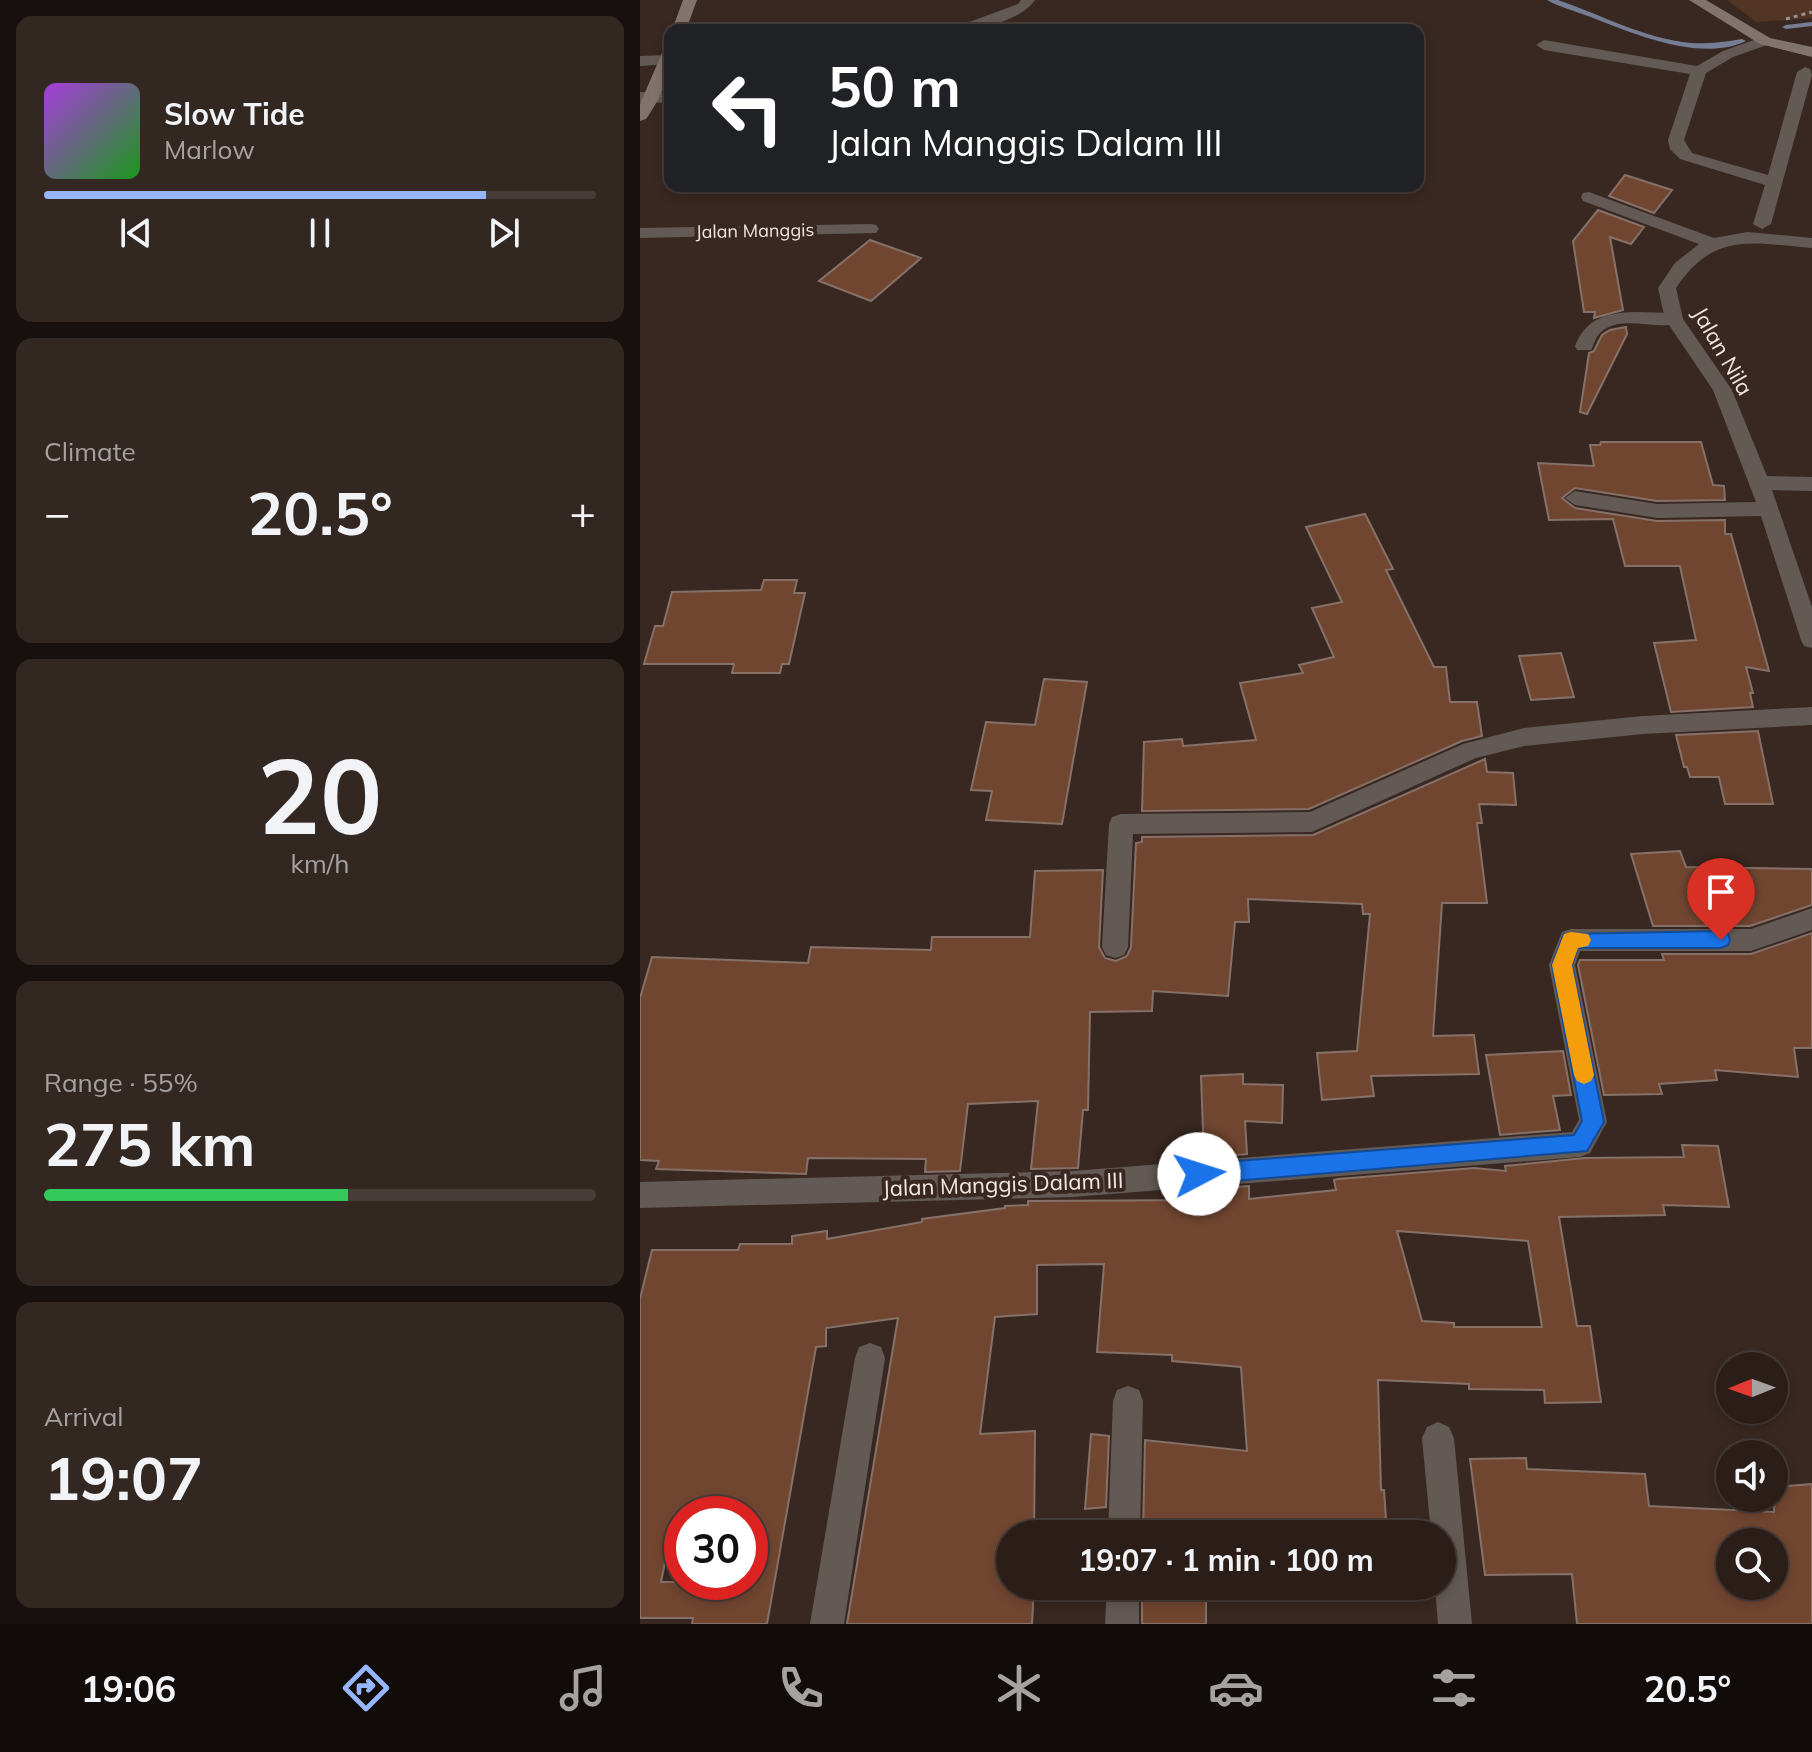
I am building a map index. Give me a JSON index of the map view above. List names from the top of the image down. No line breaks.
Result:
{"streets":{"street":["Jalan Manggis","Jalan Nila","Jalan Manggis Dalam III"]},"north":"left","page":{"turn":["50 m","Jalan Manggis Dalam III"],"song":["Slow Tide","Marlow"],"tile":["Climate",["20","km/h"],["Range · 55%","275 km"],["Arrival","19:07"]],"heat":["−","20.5°","+"],"limit":"30","trip":"19:07 · 1 min · 100 m","tabs":["19:06","20.5°"]}}
